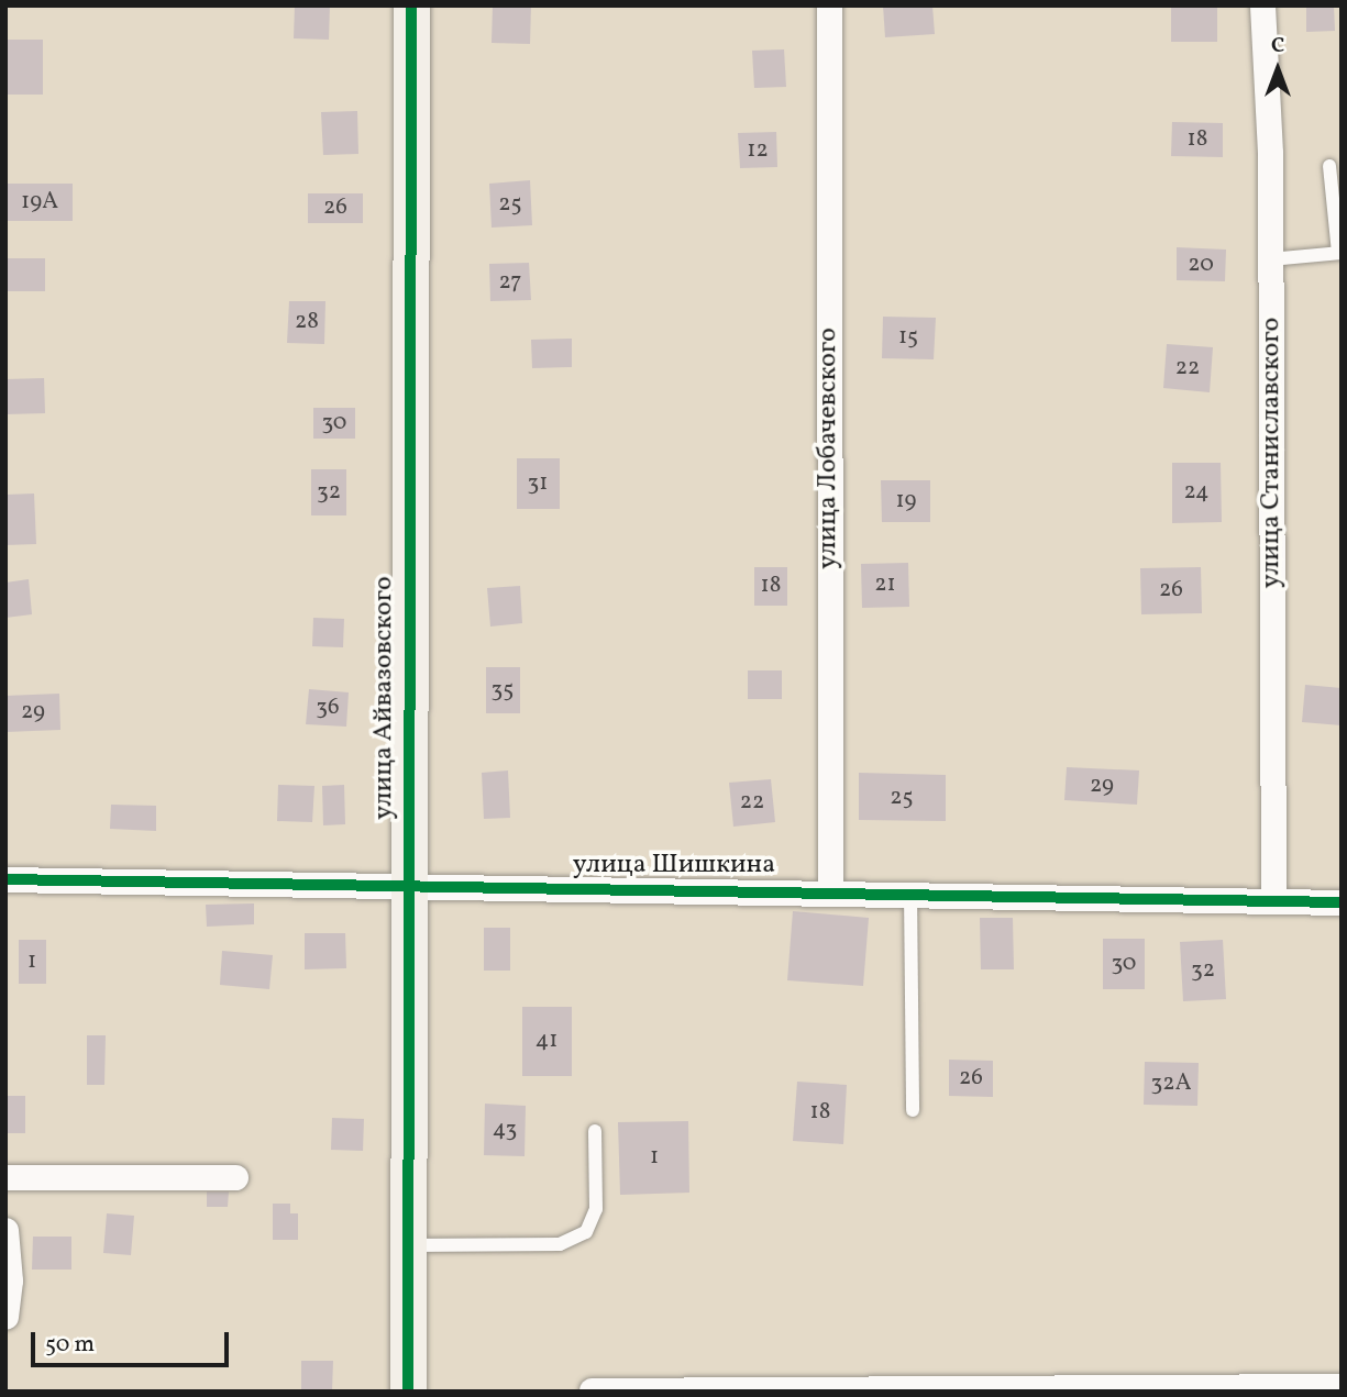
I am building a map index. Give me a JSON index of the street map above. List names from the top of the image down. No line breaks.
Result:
{"streets":{"street":["улица Лобачевского","улица Станиславского","улица Айвазовского","улица Шишкина"]},"crossings":[["улица Лобачевского","улица Шишкина"],["улица Станиславского","улица Шишкина"],["улица Айвазовского","улица Шишкина"]],"house_numbers":["18","12","19А","25","26","20","27","28","15","22","30","31","32","24","19","21","18","26","35","36","29","29","25","22","1","30","32","41","26","32А","18","43","1"],"scale_bar":"50 m","north":"top"}
